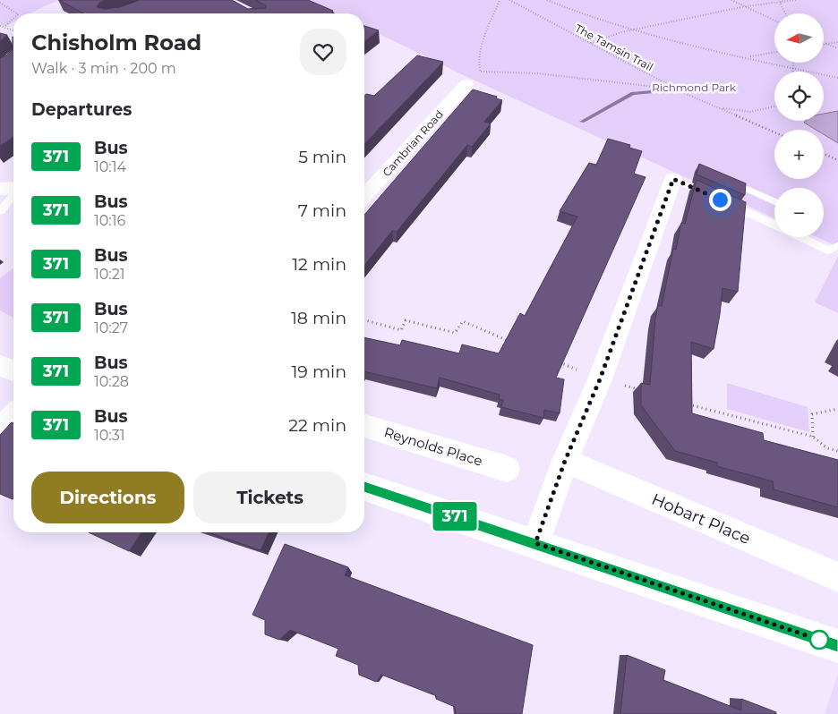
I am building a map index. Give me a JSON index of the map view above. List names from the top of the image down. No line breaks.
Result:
{"streets":{"street":["Cambrian Road","Reynolds Place","Hobart Place"],"path":["The Tamsin Trail"]},"parks":["Richmond Park"],"lines":["bus line 371"],"north":"left","page":{"on_map":"371","map_buttons":["+","−"],"heading":[["Chisholm Road","Walk · 3 min · 200 m"],"Departures"],"list":[{"mark":"371","name":"Bus","note":"10:14","value":"5 min"},{"mark":"371","name":"Bus","note":"10:16","value":"7 min"},{"mark":"371","name":"Bus","note":"10:21","value":"12 min"},{"mark":"371","name":"Bus","note":"10:27","value":"18 min"},{"mark":"371","name":"Bus","note":"10:28","value":"19 min"},{"mark":"371","name":"Bus","note":"10:31","value":"22 min"}],"buttons":["Directions","Tickets"]}}
